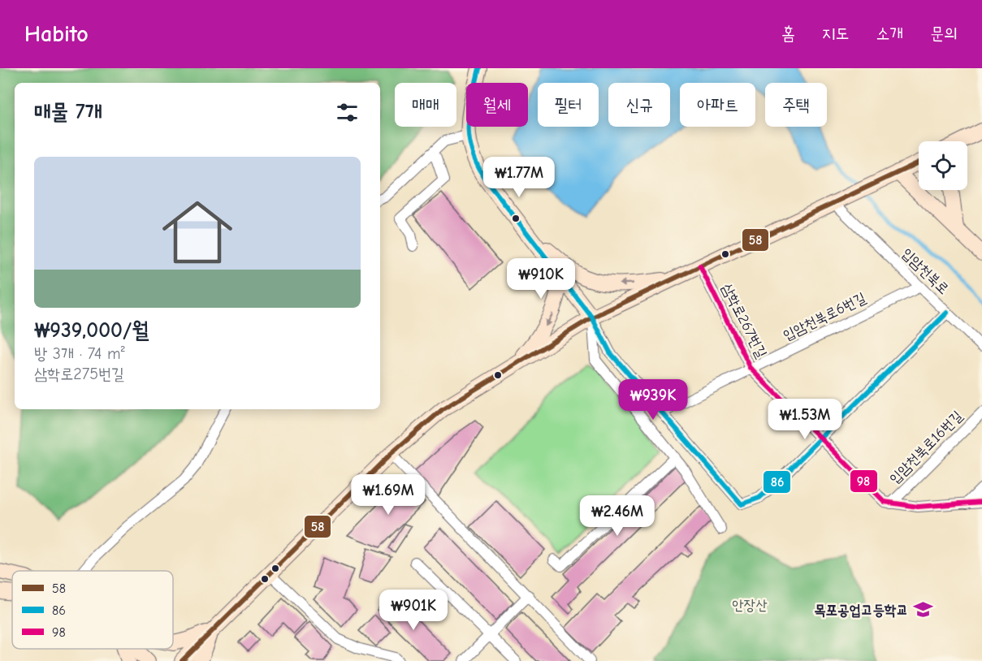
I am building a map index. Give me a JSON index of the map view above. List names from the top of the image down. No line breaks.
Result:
{"streets":{"street":["입암천북로","입암천북로6번길","삼학로267번길","입암천북로16번길"]},"crossings":[["입암천북로","입암천북로6번길"],["입암천북로6번길","삼학로267번길"],["삼학로267번길","입암천북로16번길"]],"parks":["안장산"],"places":{"school or university":["목포공업고등학교"]},"lines":["transit line 86","transit line 58","transit line 98"],"legend":["58","86","98"],"page":{"header":"Habito","nav":["홈","지도","소개","문의"],"chip":["매매","월세","필터","신규","아파트","주택"],"heading":"매물 7개","list":[{"name":"₩939,000/월","note":"방 3개 · 74 m² · 삼학로275번길"}],"price":["₩1.77M","₩910K","₩939K","₩1.53M","₩1.69M","₩2.46M","₩901K"]}}
